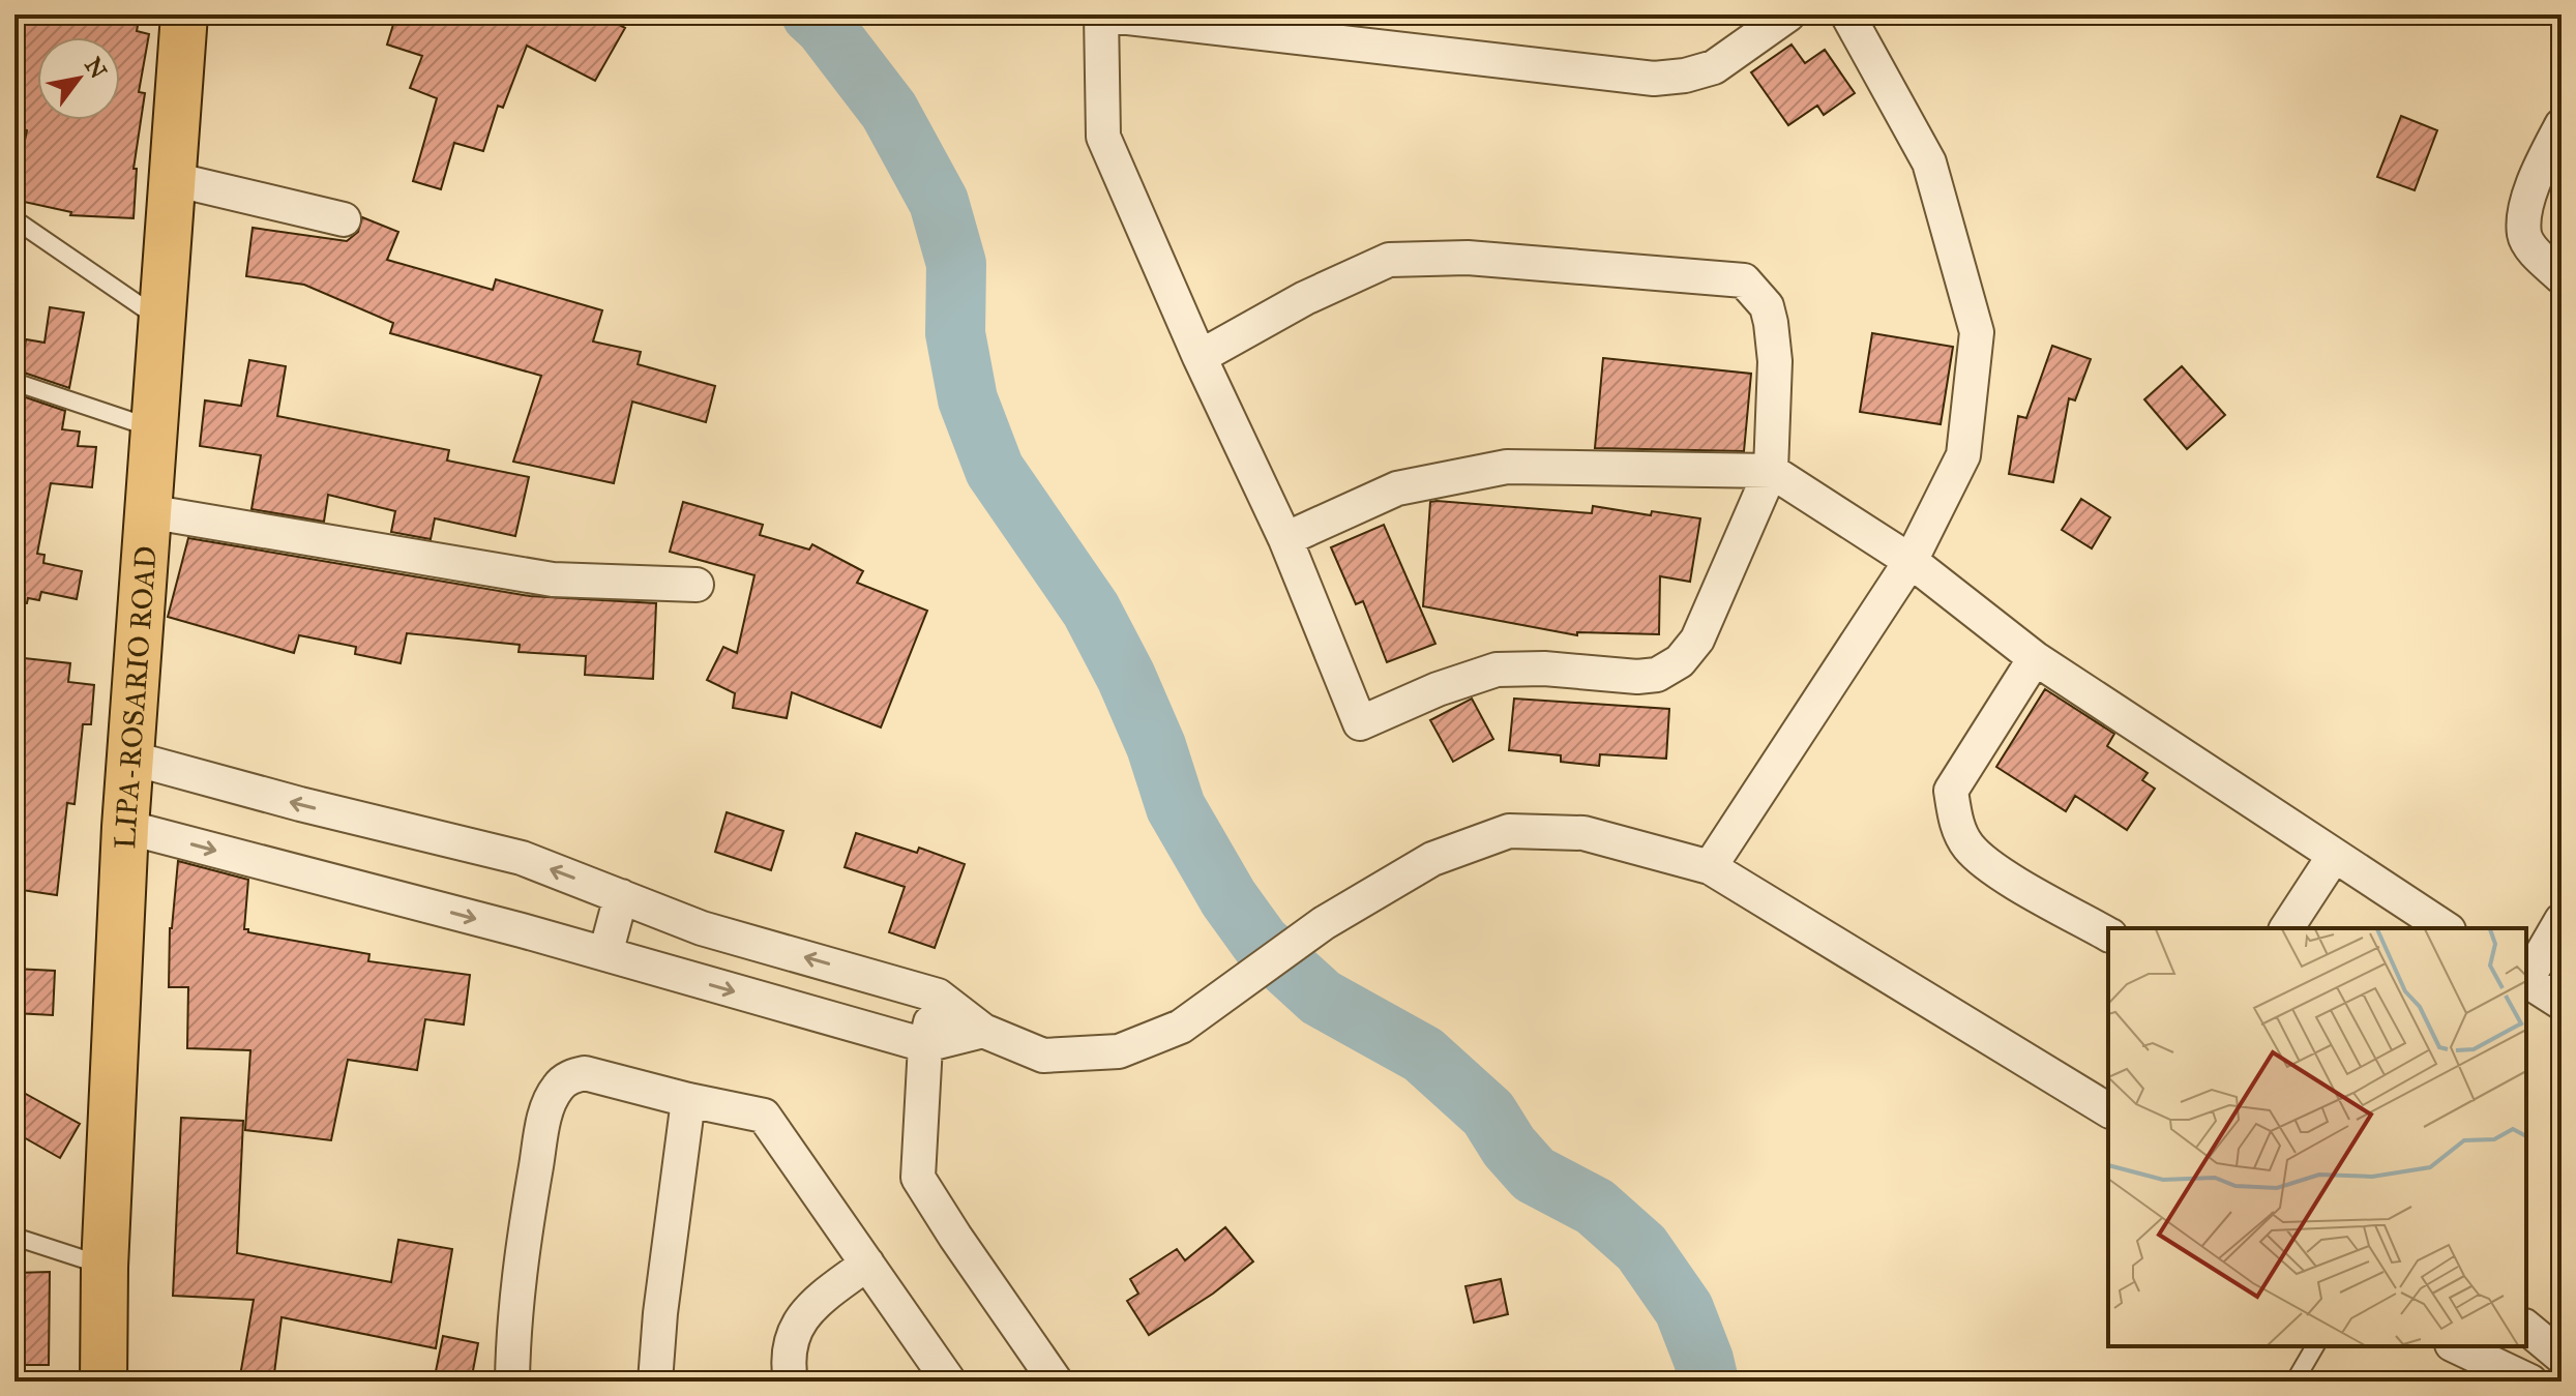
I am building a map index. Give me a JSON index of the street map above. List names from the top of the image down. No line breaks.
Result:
{"streets":{"main road":["LIPA-ROSARIO ROAD"]},"north":"top right"}
